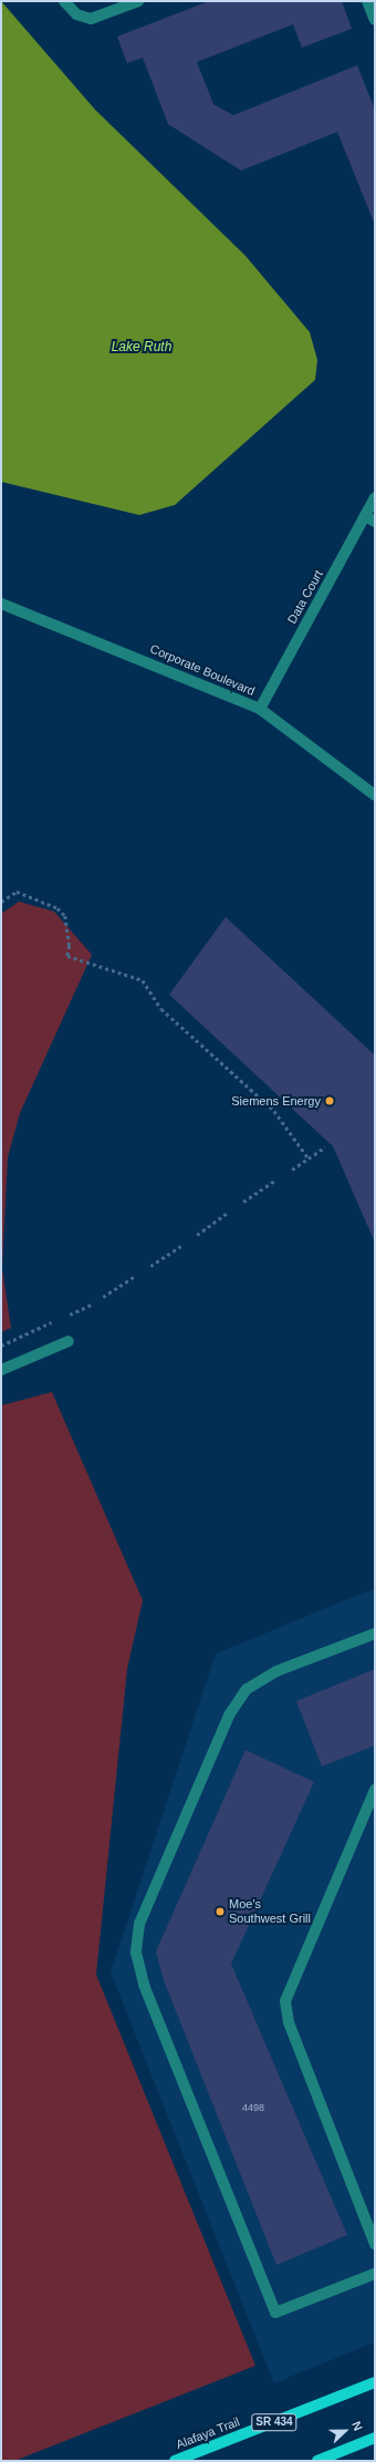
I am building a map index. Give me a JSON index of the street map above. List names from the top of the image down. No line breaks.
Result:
{"streets":{"main road":["SR 434","Alafaya Trail"],"street":["Data Court","Corporate Boulevard"]},"crossings":[["Data Court","Corporate Boulevard"]],"water":["Lake Ruth"],"places":["Siemens Energy","Moe's Southwest Grill"],"house_numbers":["4498"],"north":"right"}
